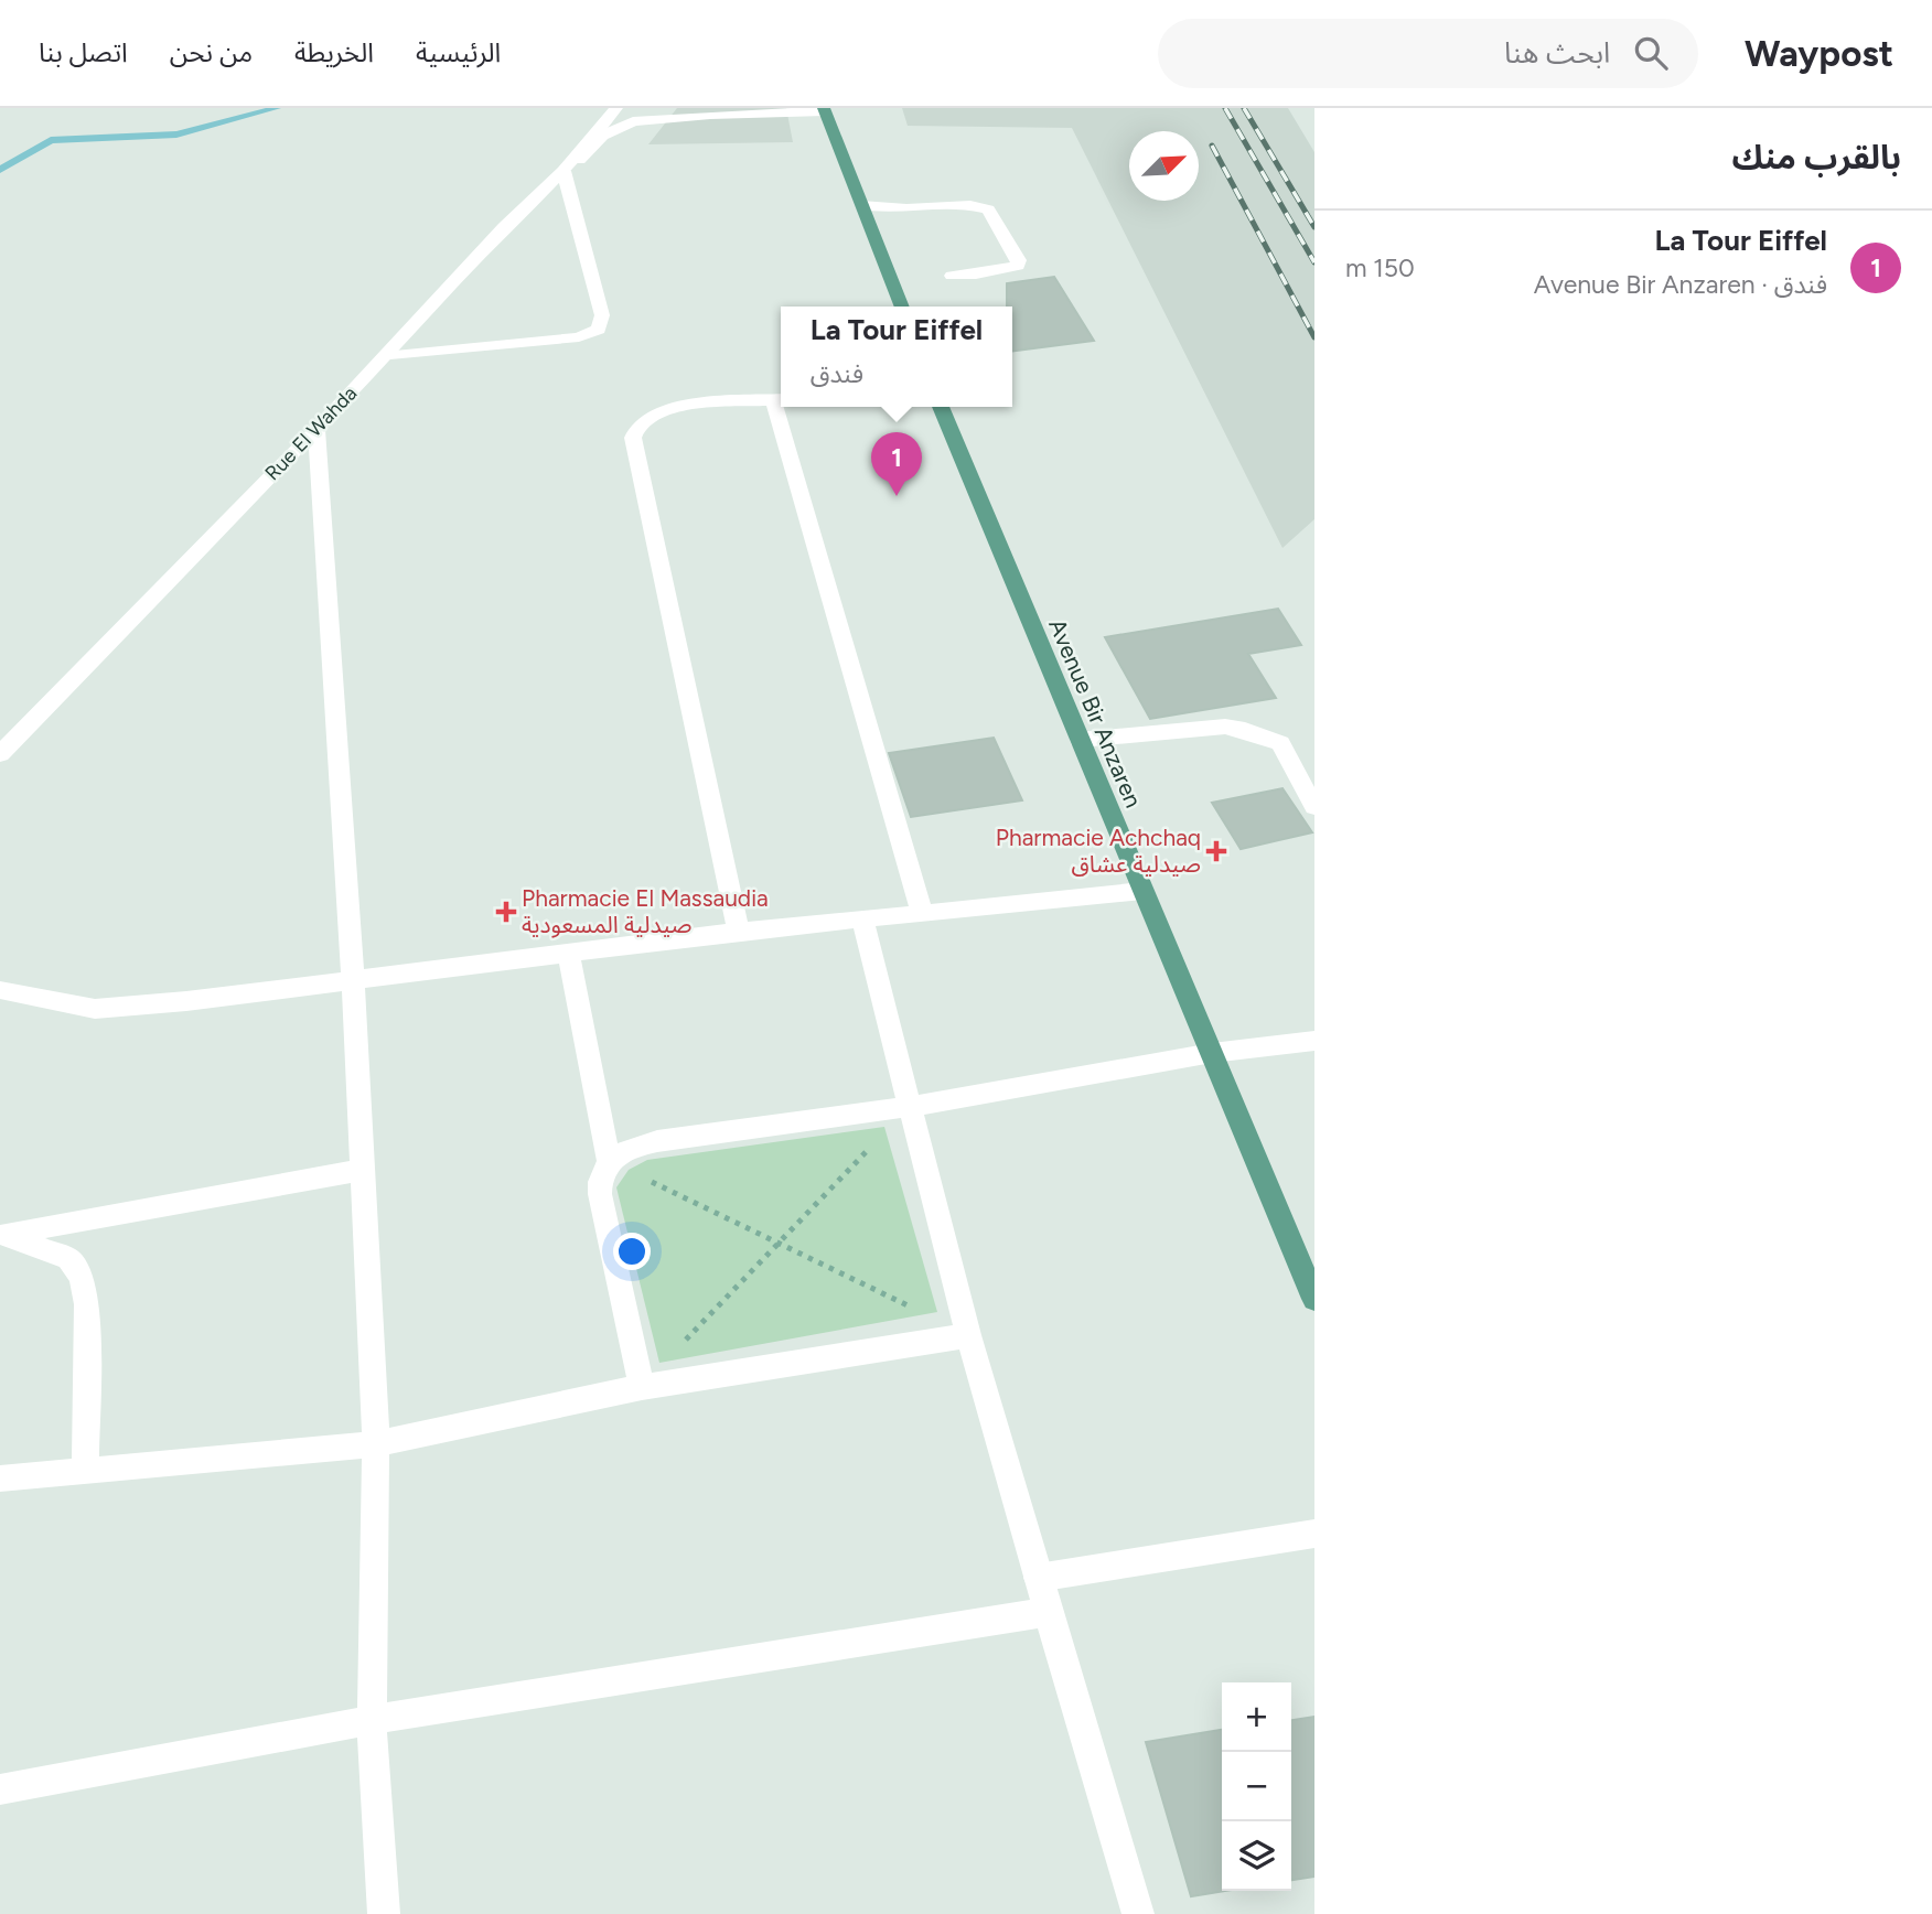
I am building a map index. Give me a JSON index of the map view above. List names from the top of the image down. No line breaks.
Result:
{"streets":{"main road":["Avenue Bir Anzaren"],"street":["Rue El Wahda"]},"places":{"health":["Pharmacie Achchaq صيدلية عشاق","Pharmacie El Massaudia صيدلية المسعودية"]},"north":"top right","page":{"header":"Waypost","search":"ابحث هنا","nav":["الرئيسية","الخريطة","من نحن","اتصل بنا"],"heading":"بالقرب منك","list":[{"mark":"1","name":"La Tour Eiffel","note":"فندق · Avenue Bir Anzaren","value":"150 m"}],"popup":["La Tour Eiffel","فندق"],"pins":"1","map_buttons":["+","−"]}}
